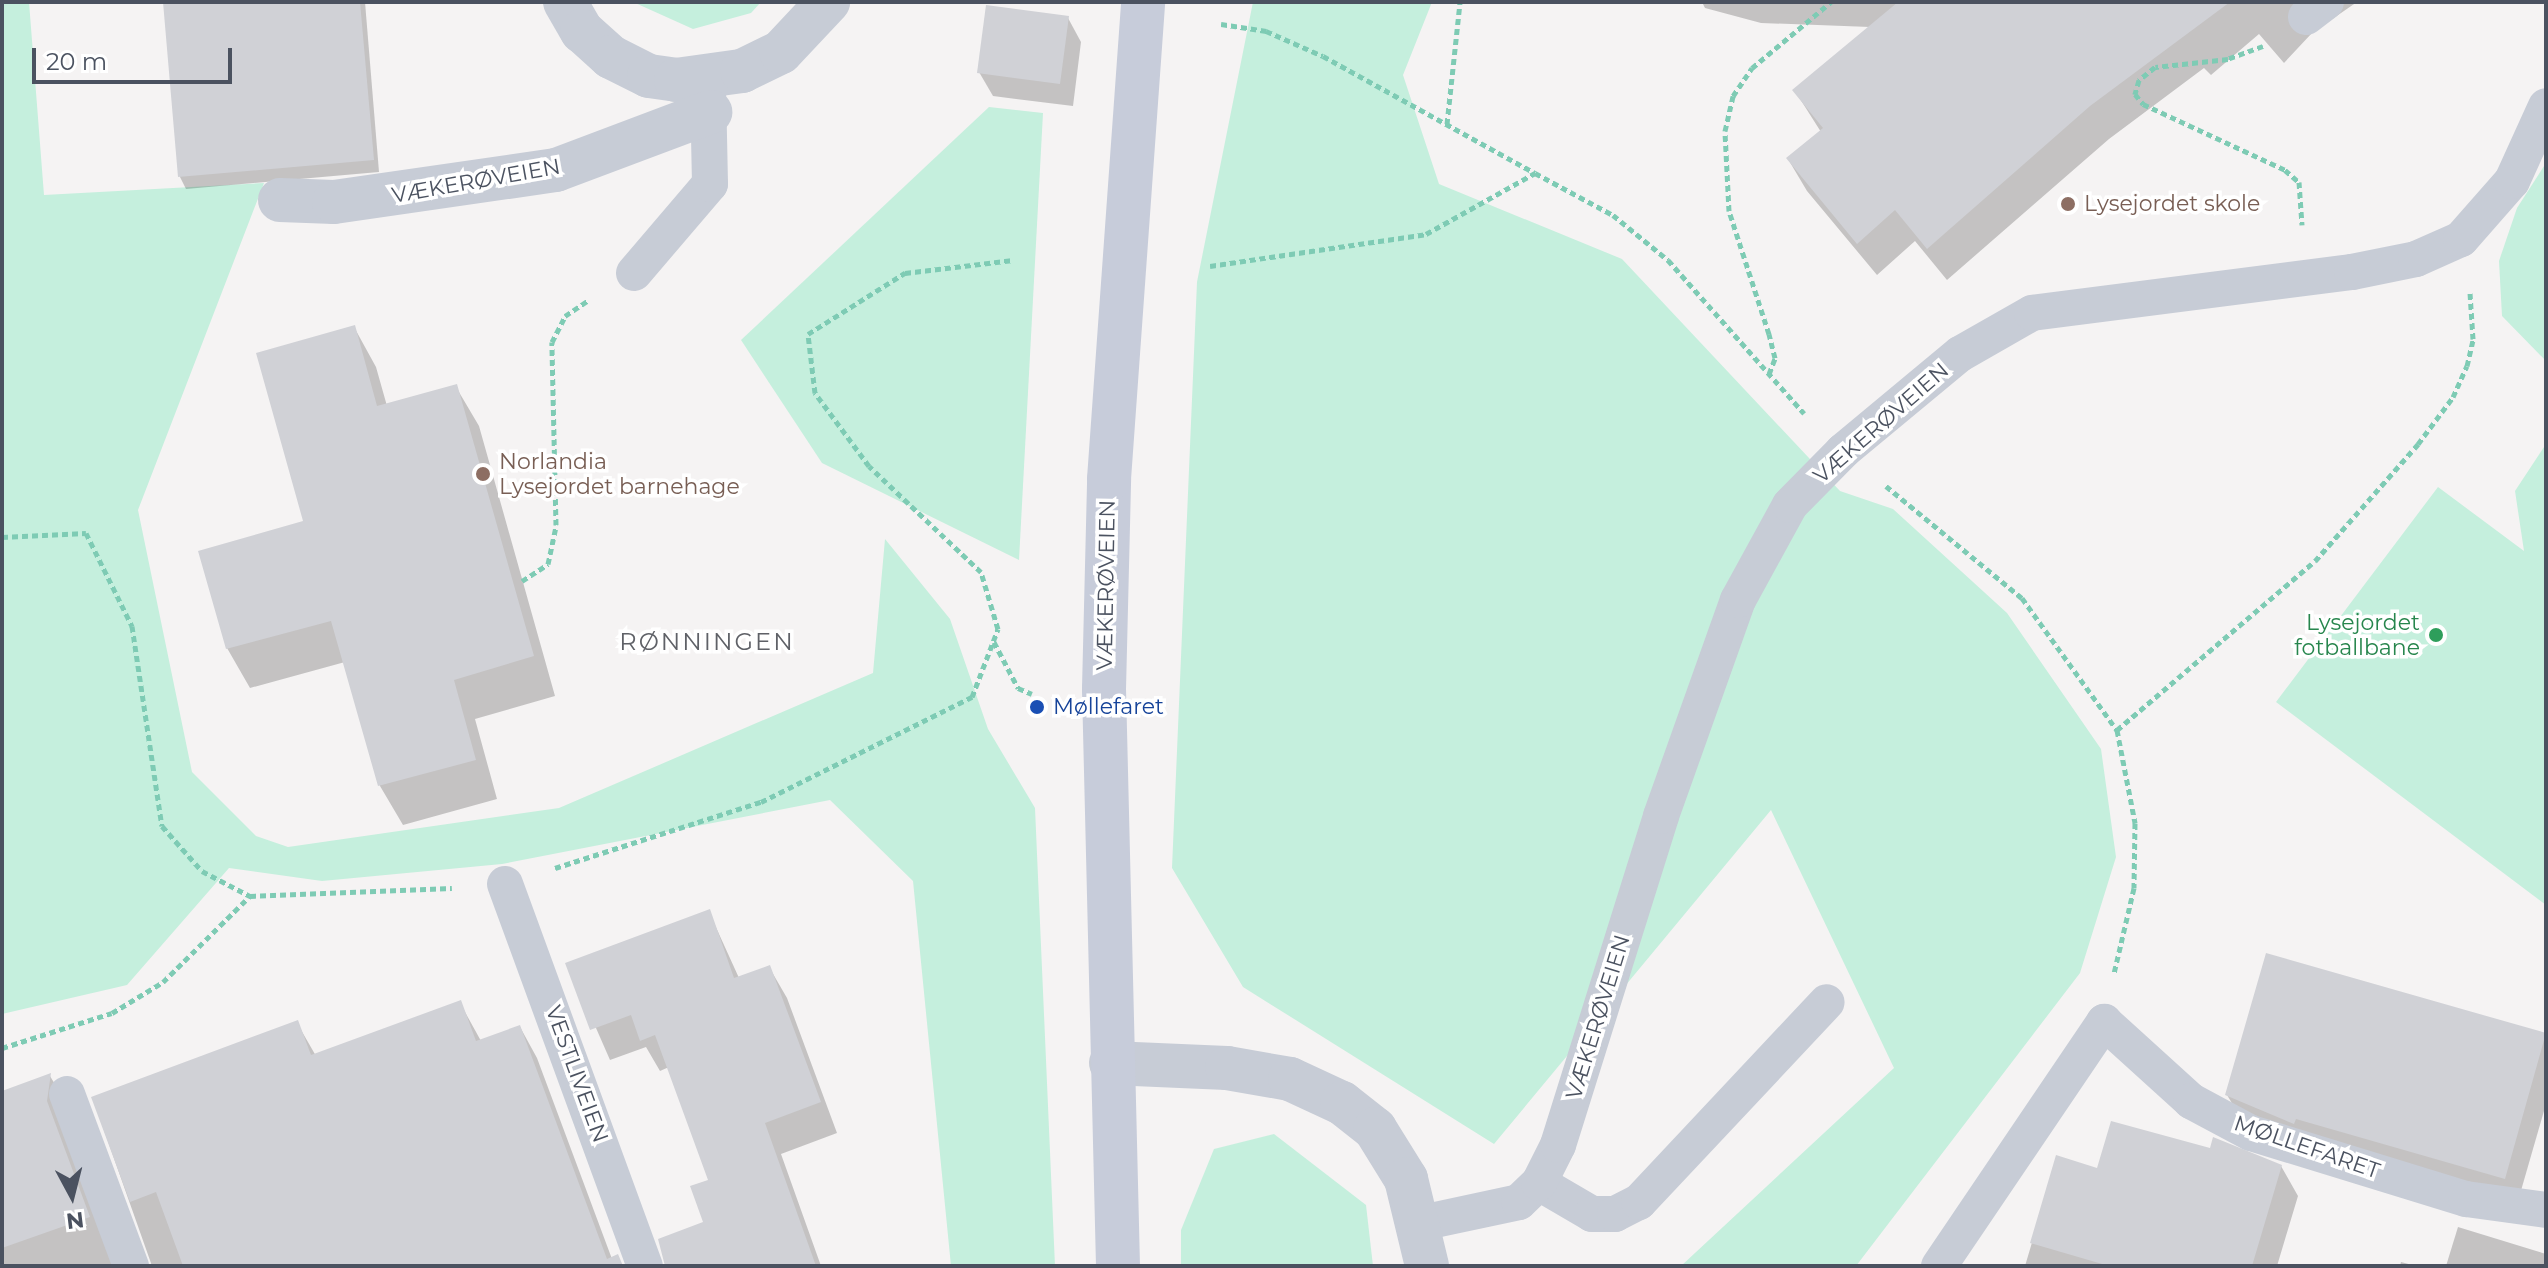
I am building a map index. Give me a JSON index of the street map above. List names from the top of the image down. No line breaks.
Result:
{"streets":{"main road":["VÆKERØVEIEN"],"lane":["VESTLIVEIEN","MØLLEFARET"]},"districts":["RØNNINGEN"],"places":["Lysejordet skole","Norlandia Lysejordet barnehage","Lysejordet fotballbane","Møllefaret"],"scale_bar":"20 m","north":"bottom"}
